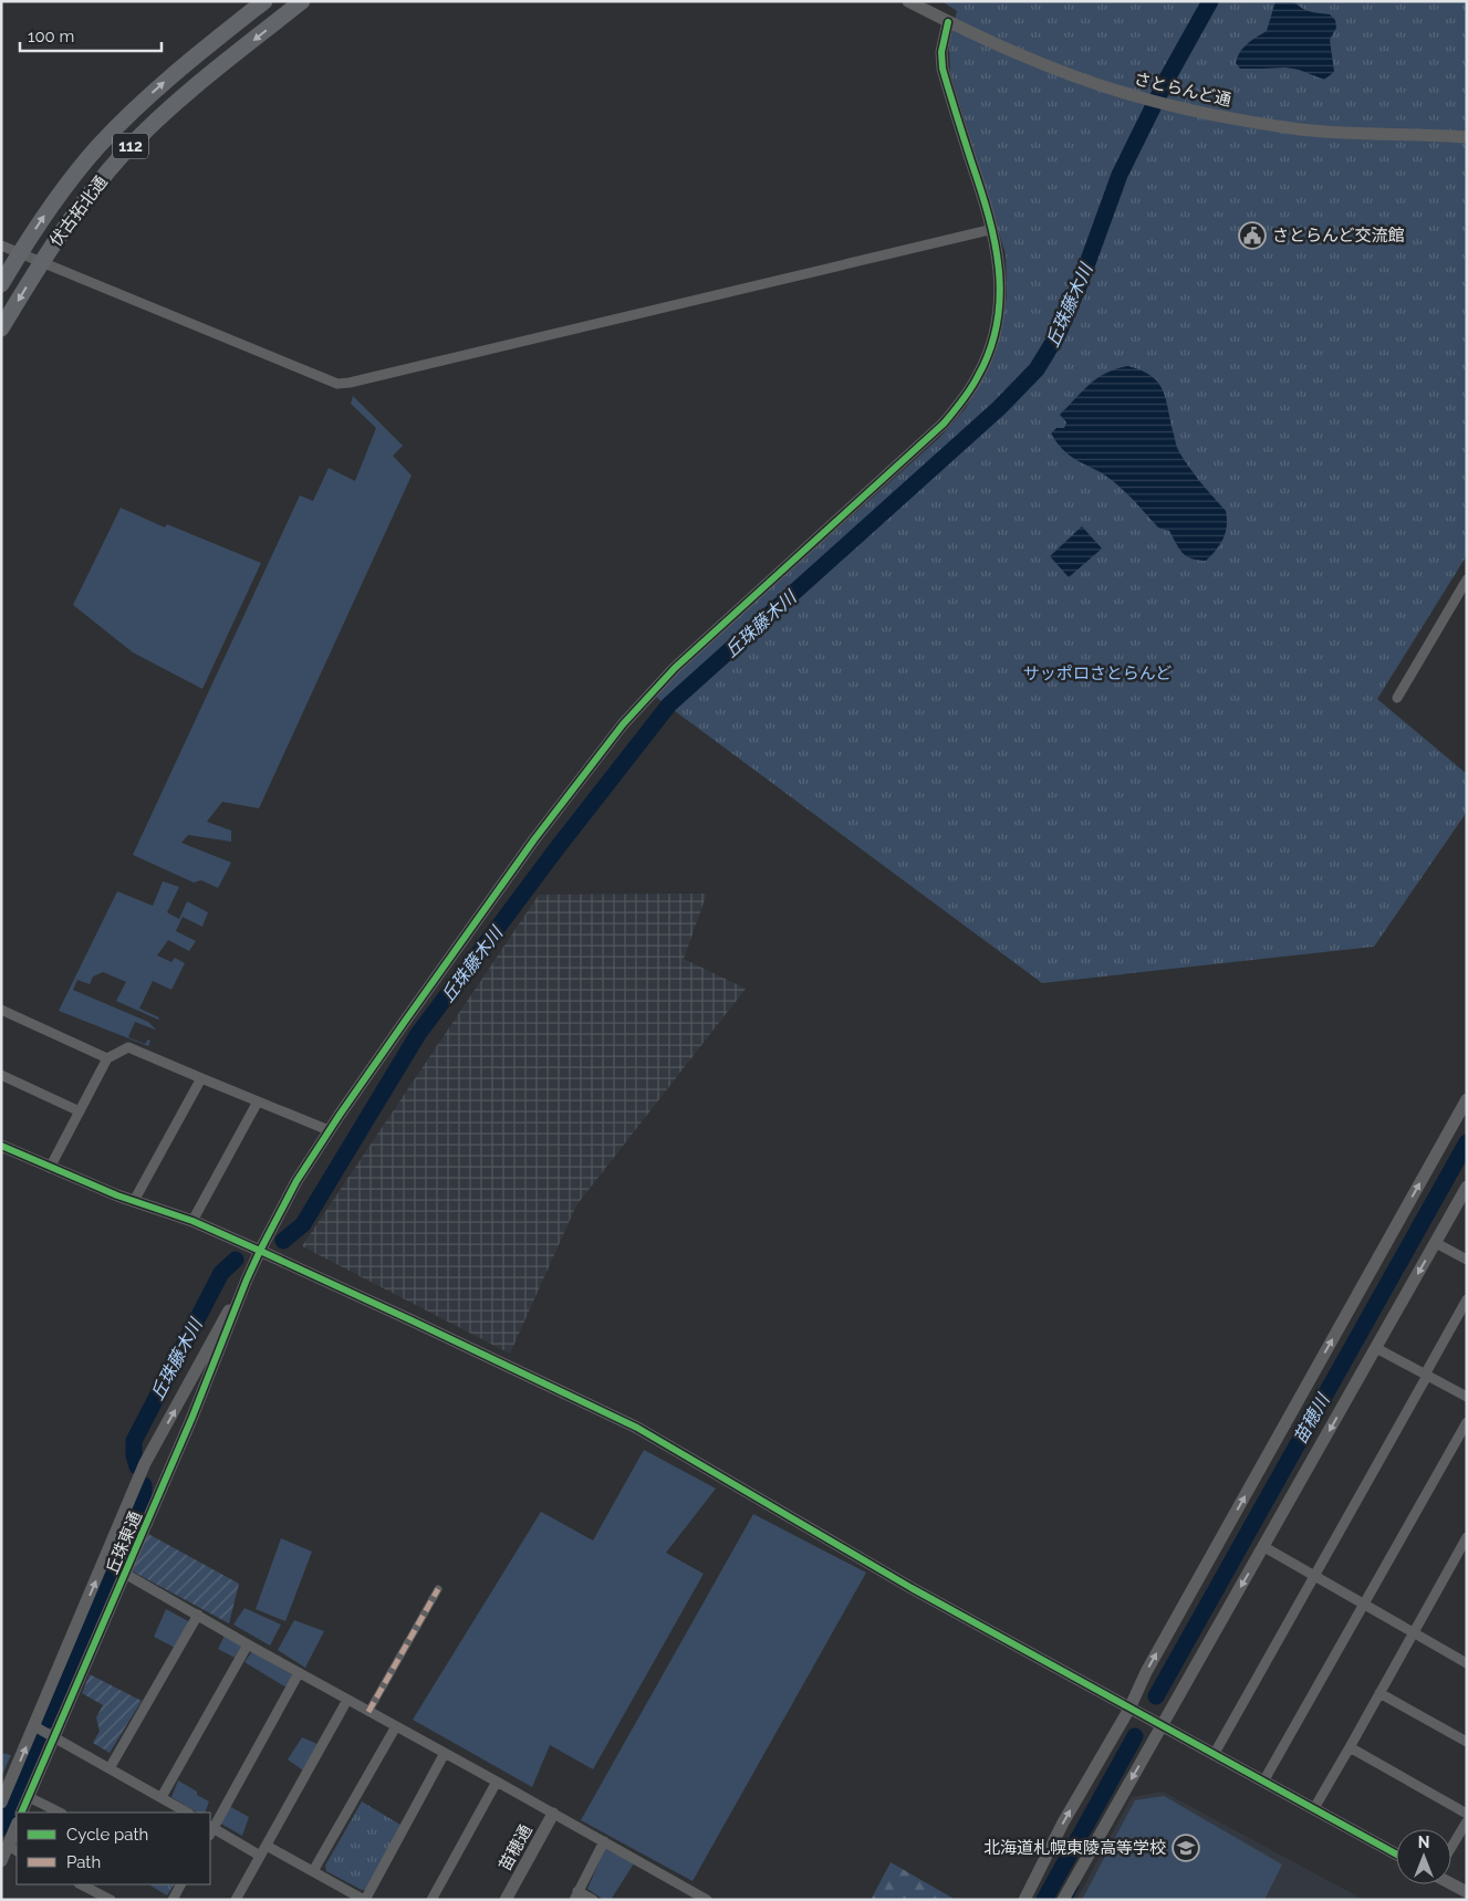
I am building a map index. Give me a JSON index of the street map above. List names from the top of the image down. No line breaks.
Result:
{"streets":{"main road":["112","伏古拓北通"],"street":["さとらんど通","丘珠東通","苗穂通"]},"water":["丘珠藤木川","苗穂川"],"parks":["サッポロさとらんど"],"places":{"public building":["さとらんど交流館"],"school or university":["北海道札幌東陵高等学校"]},"legend":["Cycle path","Path"],"scale_bar":"100 m","north":"top"}
